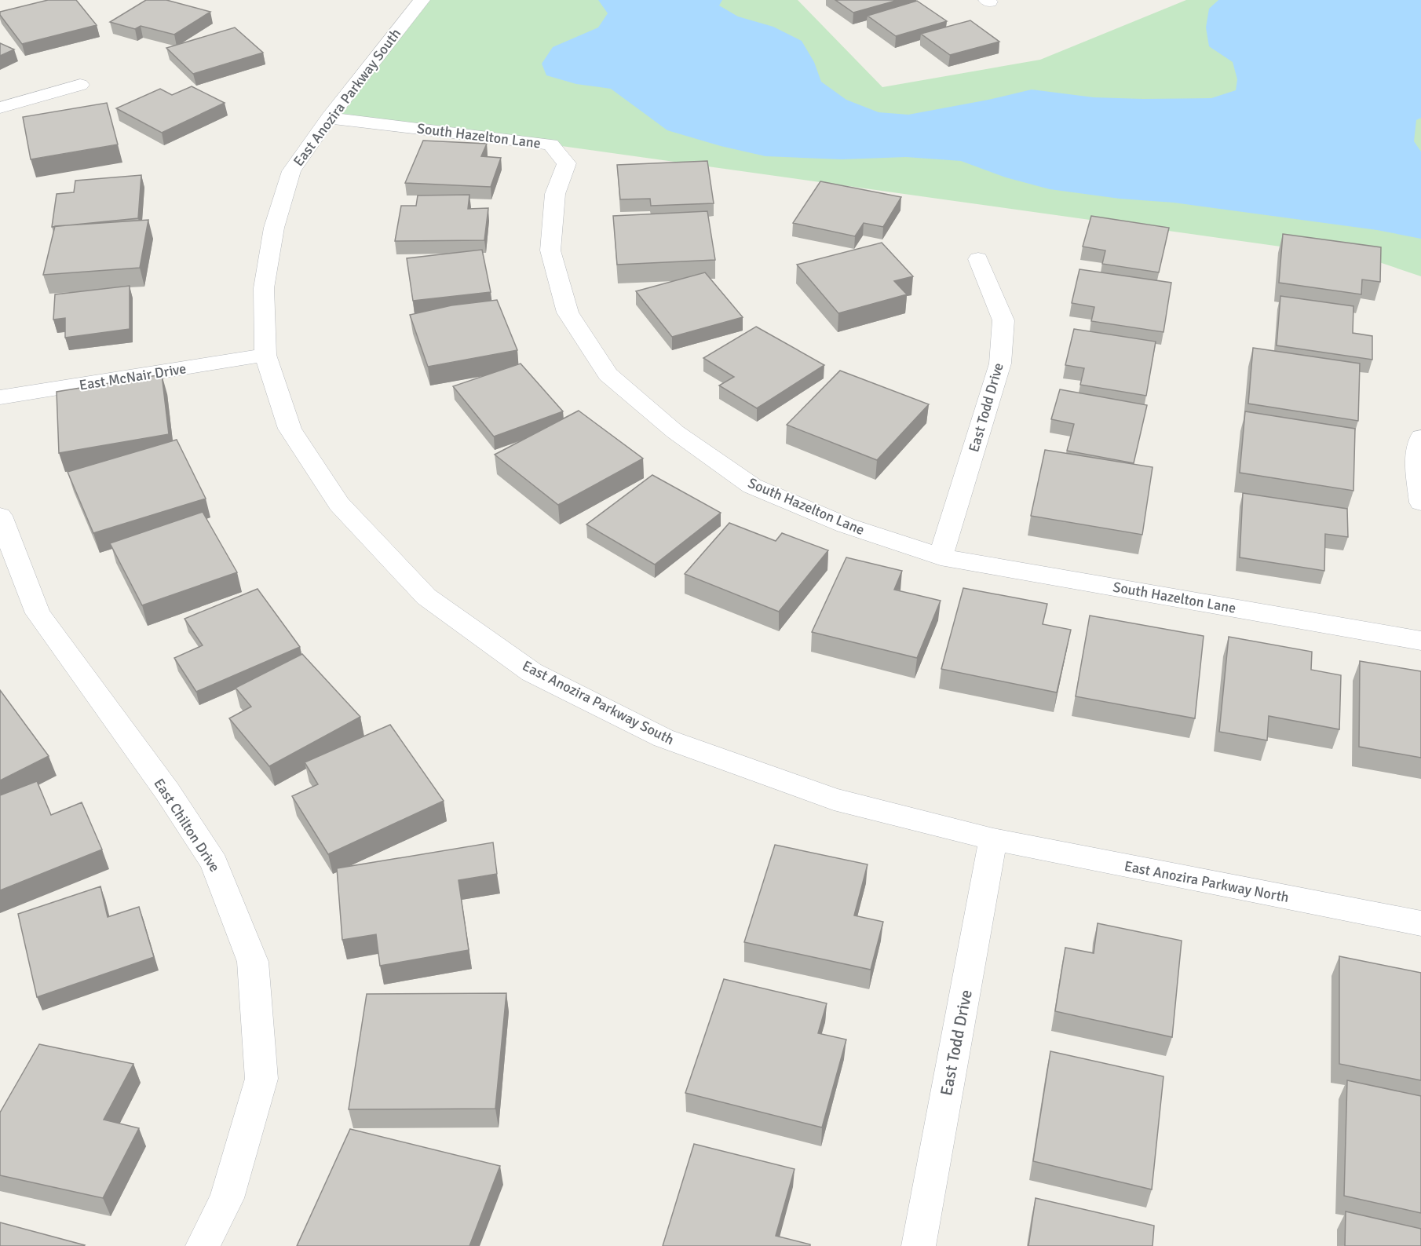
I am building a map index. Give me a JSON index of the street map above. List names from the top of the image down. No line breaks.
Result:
{"streets":{"street":["East Anozira Parkway South","South Hazelton Lane","East McNair Drive","East Todd Drive","East Chilton Drive","East Anozira Parkway North"]},"crossings":[["East Anozira Parkway South","South Hazelton Lane"],["East Anozira Parkway South","East McNair Drive"],["East Anozira Parkway South","East Todd Drive"],["East Anozira Parkway South","East Anozira Parkway North"],["South Hazelton Lane","East Todd Drive"],["East Todd Drive","East Anozira Parkway North"]]}
